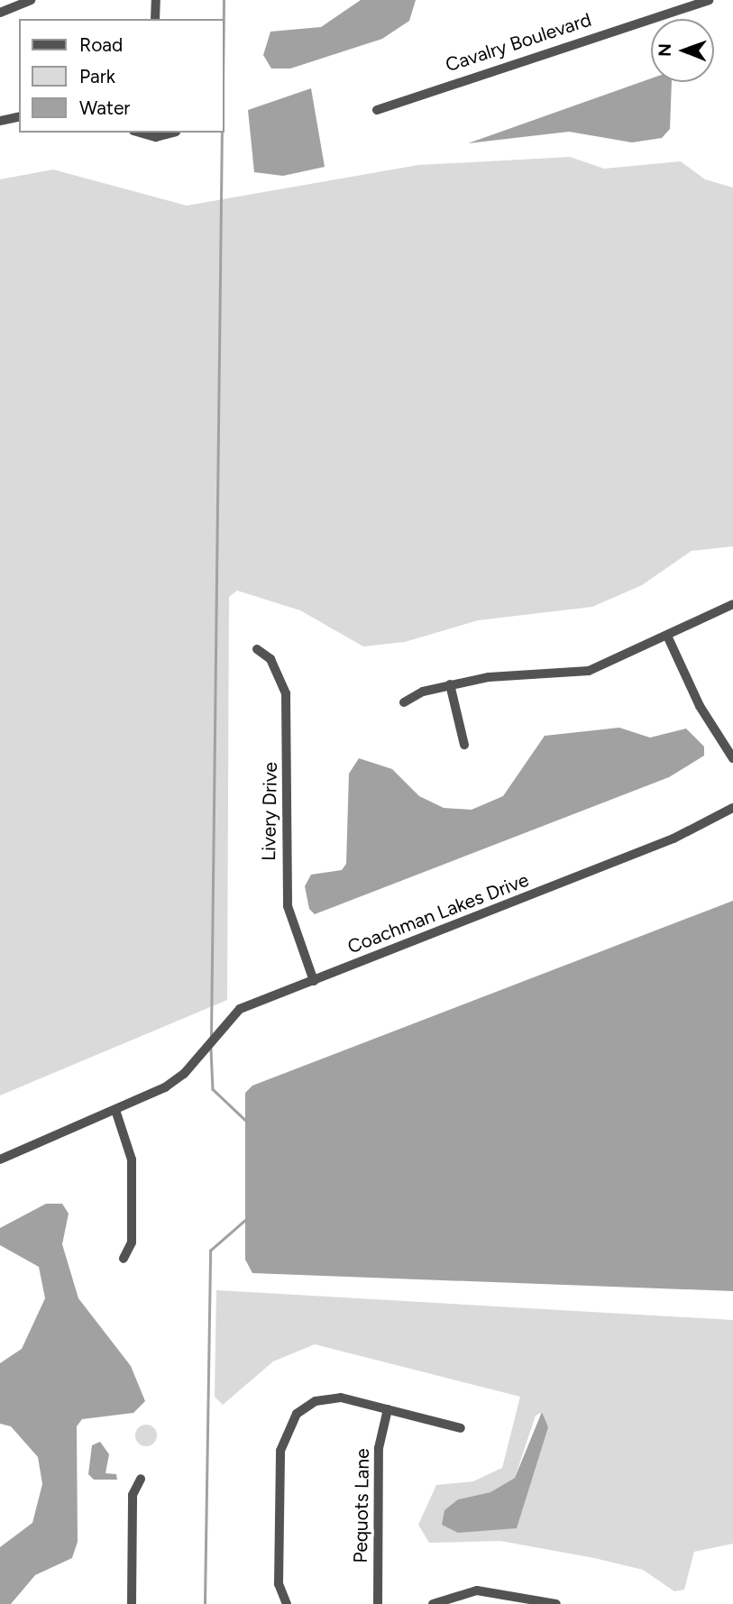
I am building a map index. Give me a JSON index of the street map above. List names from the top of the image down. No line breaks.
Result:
{"streets":{"street":["Cavalry Boulevard","Livery Drive","Coachman Lakes Drive","Pequots Lane"]},"crossings":[["Livery Drive","Coachman Lakes Drive"]],"legend":["Road","Park","Water"],"north":"left"}
